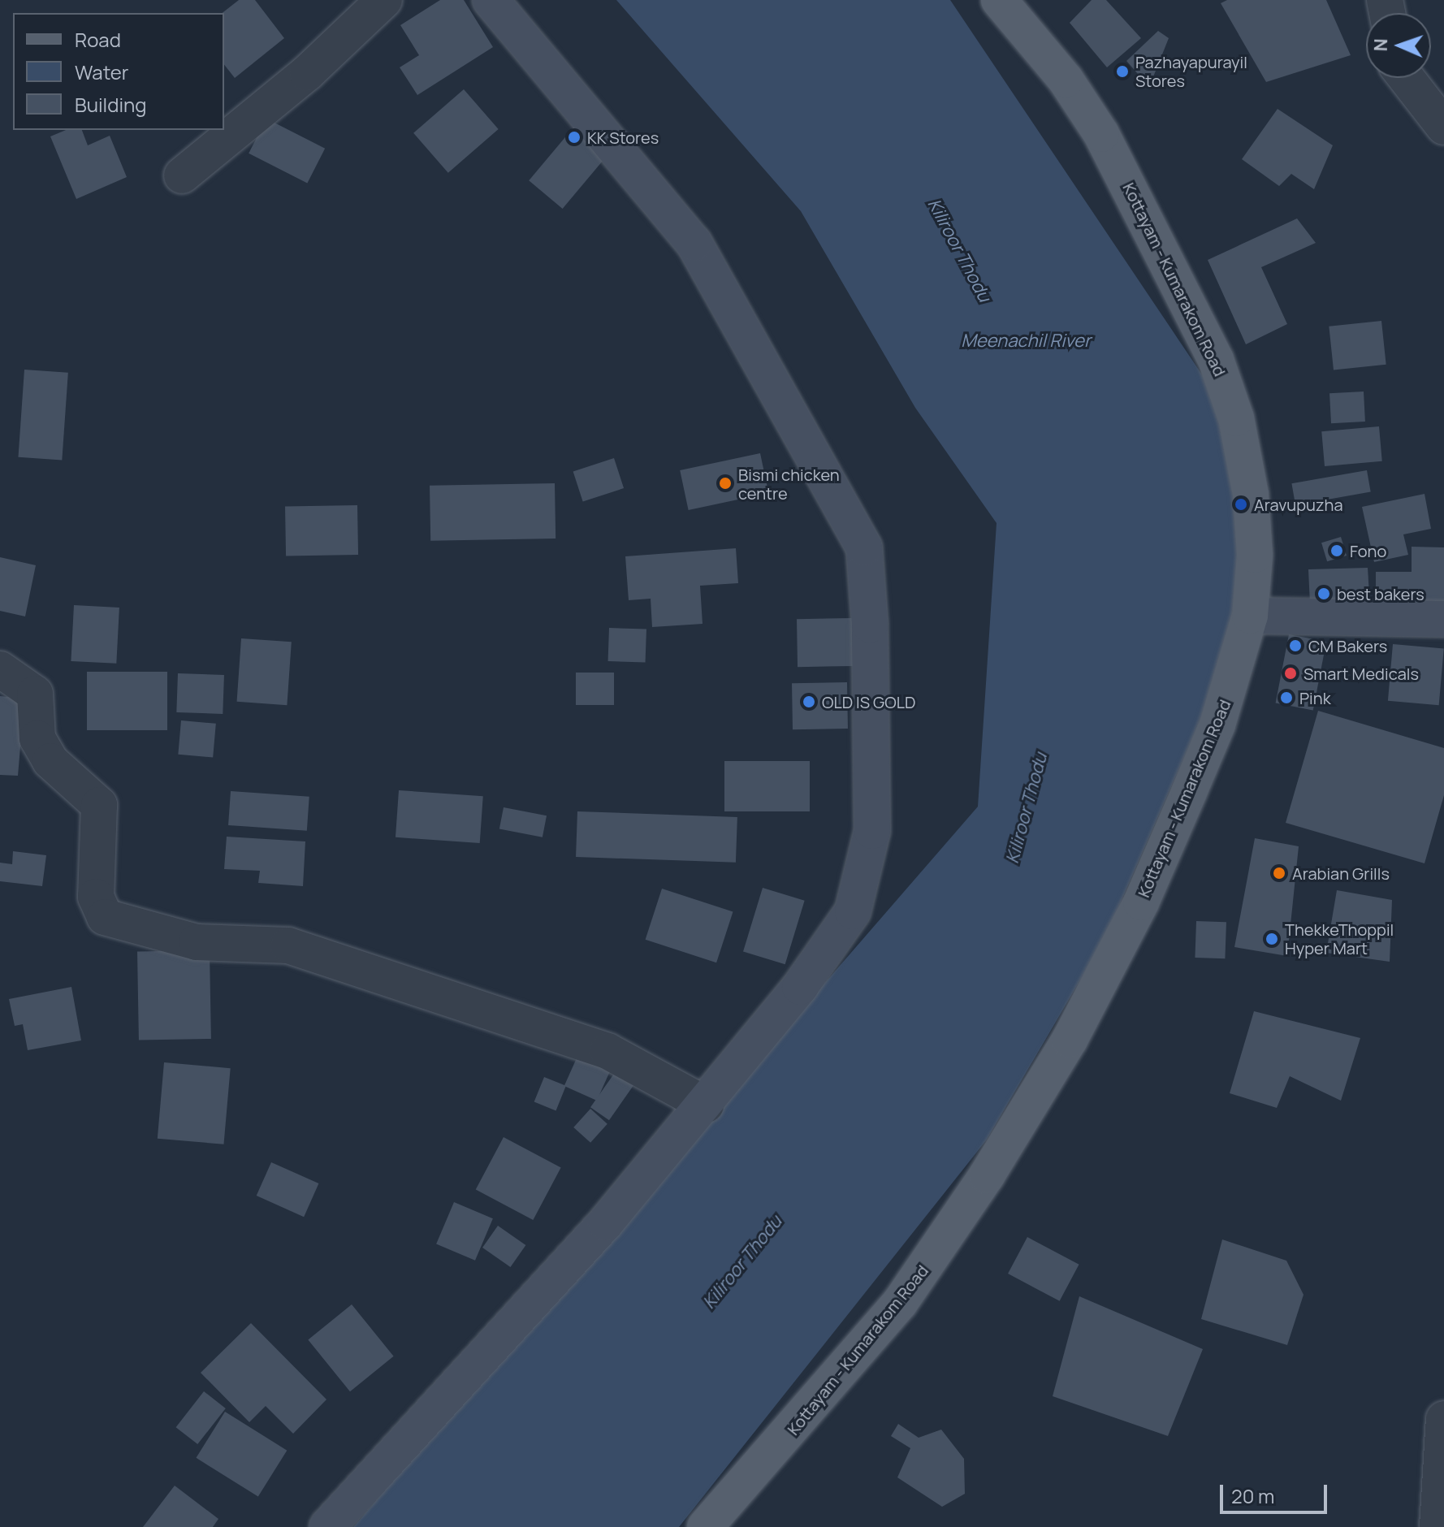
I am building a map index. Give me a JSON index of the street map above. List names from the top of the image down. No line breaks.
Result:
{"streets":{"main road":["Kottayam - Kumarakom Road"]},"water":["Kiliroor Thodu","Meenachil River"],"places":["Pazhayapurayil Stores","KK Stores","Bismi chicken centre","Aravupuzha","Fono","best bakers","CM Bakers","Smart Medicals","Pink","OLD IS GOLD","Arabian Grills","ThekkeThoppil Hyper Mart"],"legend":["Road","Water","Building"],"scale_bar":"20 m","north":"left"}
